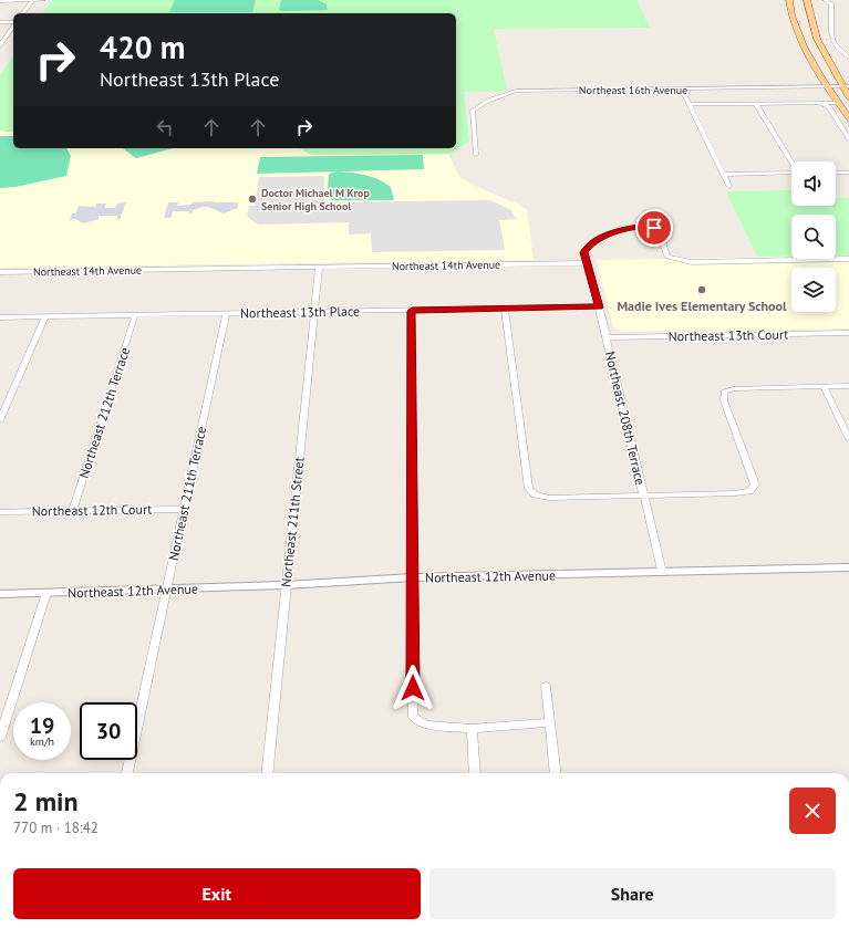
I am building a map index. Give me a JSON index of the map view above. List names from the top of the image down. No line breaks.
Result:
{"streets":{"street":["Northeast 16th Avenue","Northeast 14th Avenue","Northeast 13th Place","Northeast 13th Court","Northeast 212th Terrace","Northeast 208th Terrace","Northeast 211th Terrace","Northeast 12th Court","Northeast 211th Street","Northeast 12th Avenue"]},"crossings":[["Northeast 14th Avenue","Northeast 208th Terrace"],["Northeast 14th Avenue","Northeast 211th Street"],["Northeast 13th Place","Northeast 212th Terrace"],["Northeast 13th Place","Northeast 208th Terrace"],["Northeast 13th Place","Northeast 211th Terrace"],["Northeast 13th Place","Northeast 211th Street"],["Northeast 13th Court","Northeast 208th Terrace"],["Northeast 212th Terrace","Northeast 12th Court"],["Northeast 208th Terrace","Northeast 12th Avenue"],["Northeast 211th Terrace","Northeast 12th Court"],["Northeast 211th Terrace","Northeast 12th Avenue"],["Northeast 211th Street","Northeast 12th Avenue"]],"places":["Doctor Michael M Krop Senior High School","Madie Ives Elementary School"],"page":{"turn":["420 m","Northeast 13th Place"],"speed":"19 km/h","limit":"30","heading":["2 min","770 m · 18:42"],"buttons":["Exit","Share"]}}
